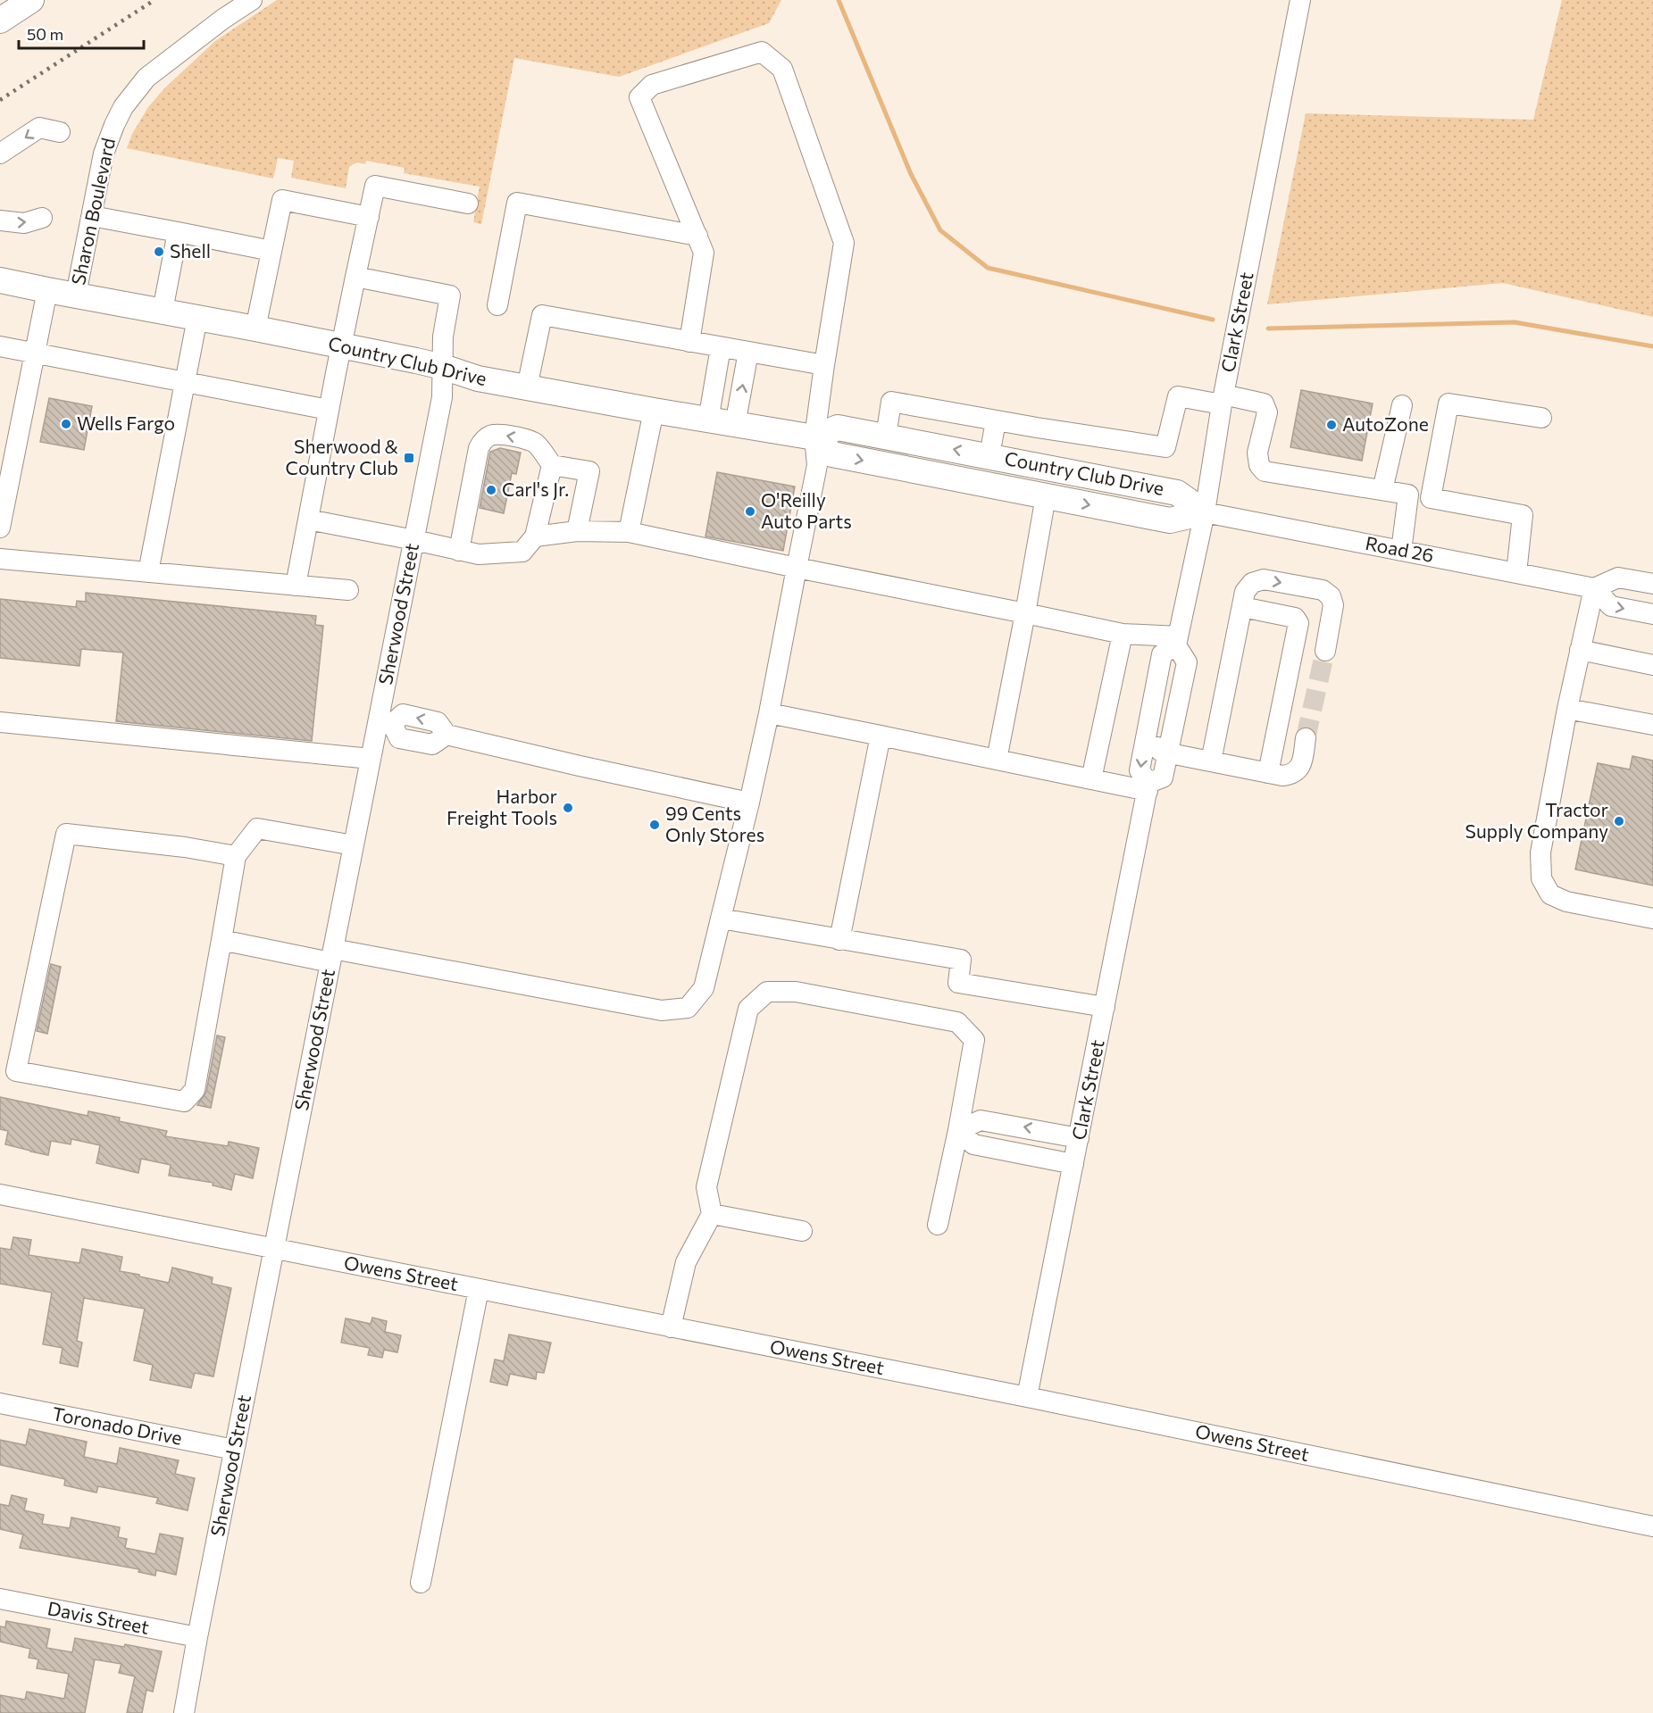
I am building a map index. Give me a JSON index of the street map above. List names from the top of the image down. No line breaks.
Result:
{"streets":{"main road":["Country Club Drive"],"street":["Sharon Boulevard","Clark Street","Road 26","Sherwood Street","Owens Street","Toronado Drive","Davis Street"]},"crossings":[["Sharon Boulevard","Country Club Drive"],["Clark Street","Country Club Drive"],["Clark Street","Road 26"],["Clark Street","Owens Street"],["Country Club Drive","Road 26"],["Country Club Drive","Sherwood Street"],["Sherwood Street","Owens Street"],["Sherwood Street","Toronado Drive"],["Sherwood Street","Davis Street"]],"places":{"other":["Shell","Wells Fargo","AutoZone","Carl's Jr.","O'Reilly Auto Parts","Harbor Freight Tools","Tractor Supply Company","99 Cents Only Stores"],"transit":["Sherwood & Country Club"]},"scale_bar":"50 m"}
